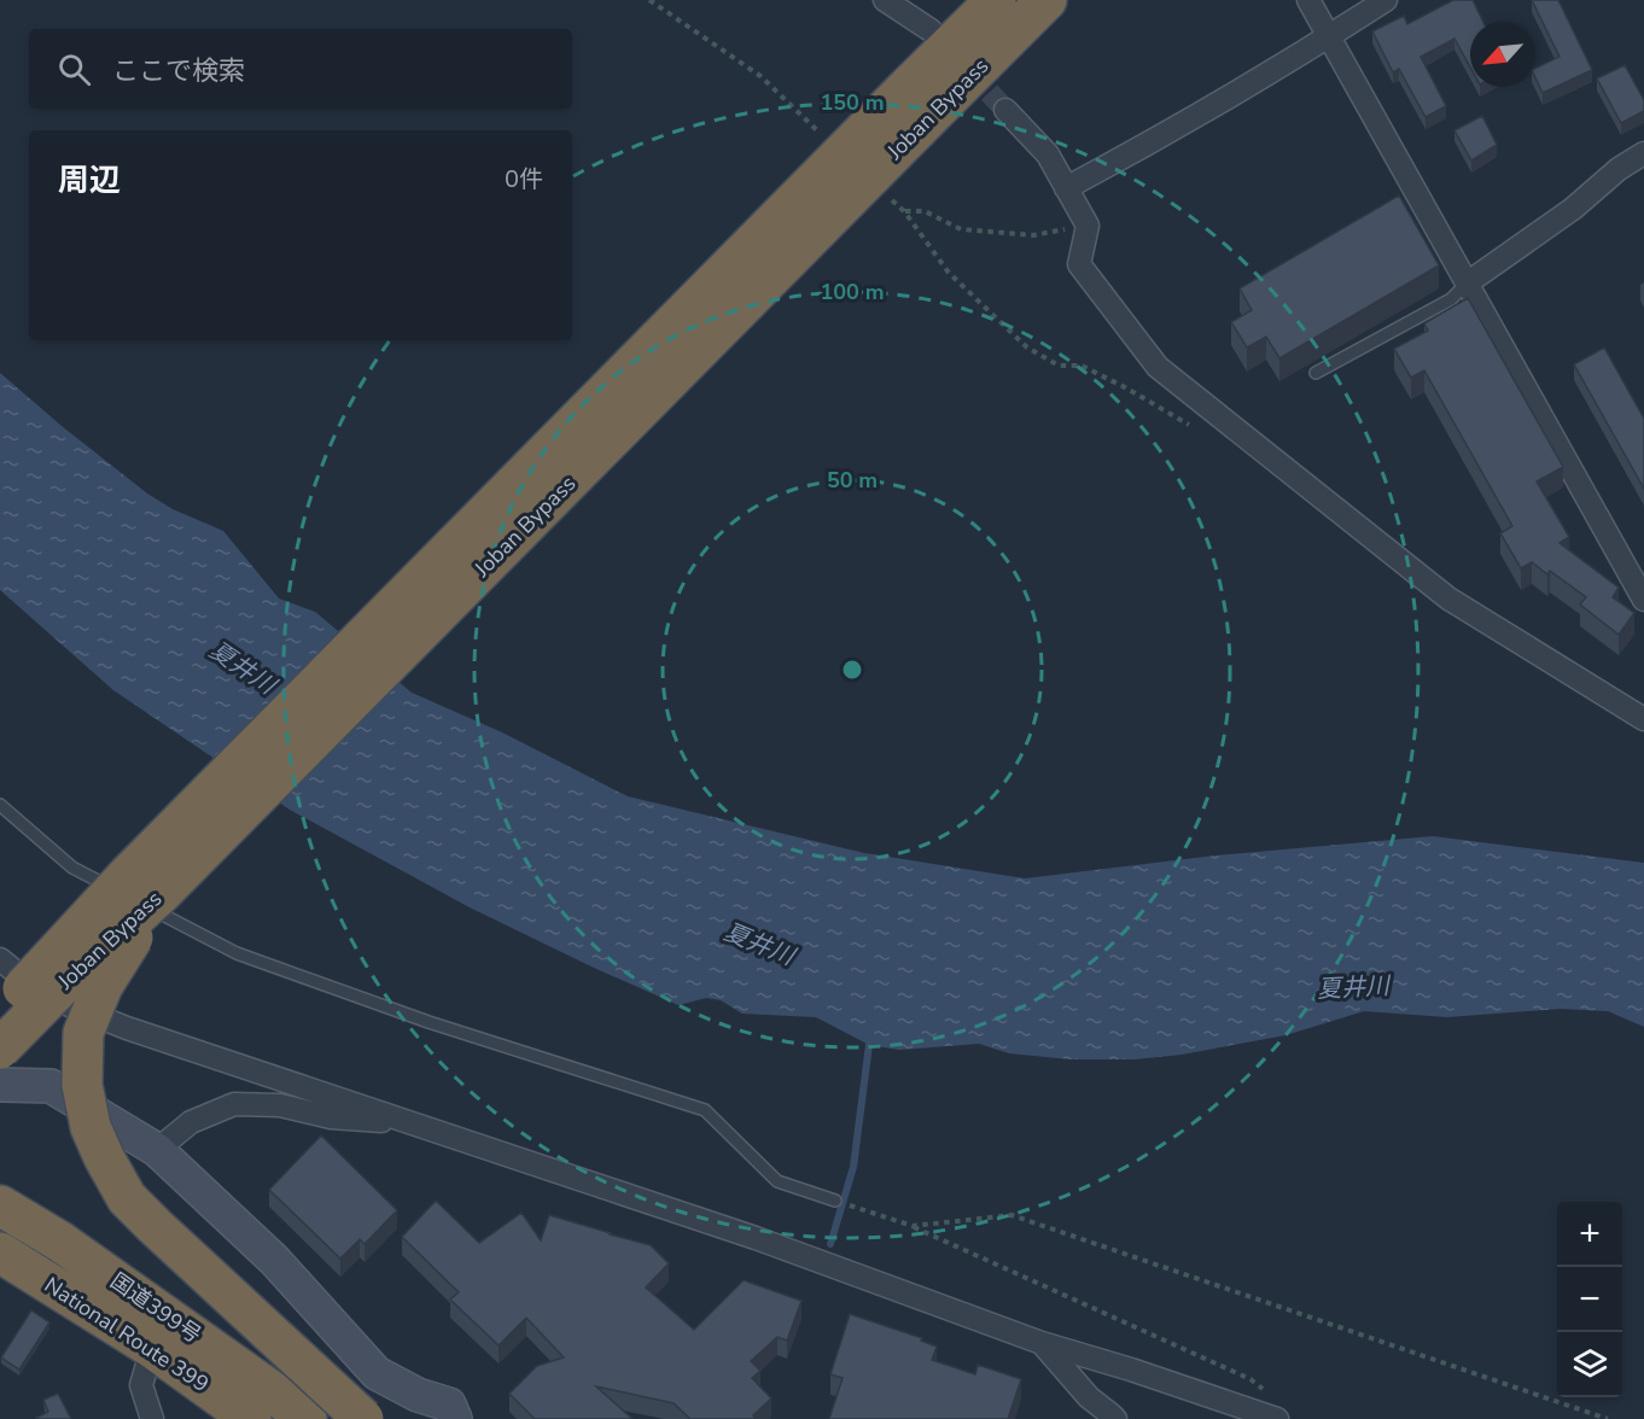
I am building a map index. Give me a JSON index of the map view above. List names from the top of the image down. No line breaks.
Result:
{"streets":{"highway":["Joban Bypass","国道399号","National Route 399"]},"water":["夏井川"],"north":"bottom left","page":{"search":"ここで検索","heading":["周辺","0件"],"map_buttons":["+","−"]},"rings":["150 m","100 m","50 m"]}
